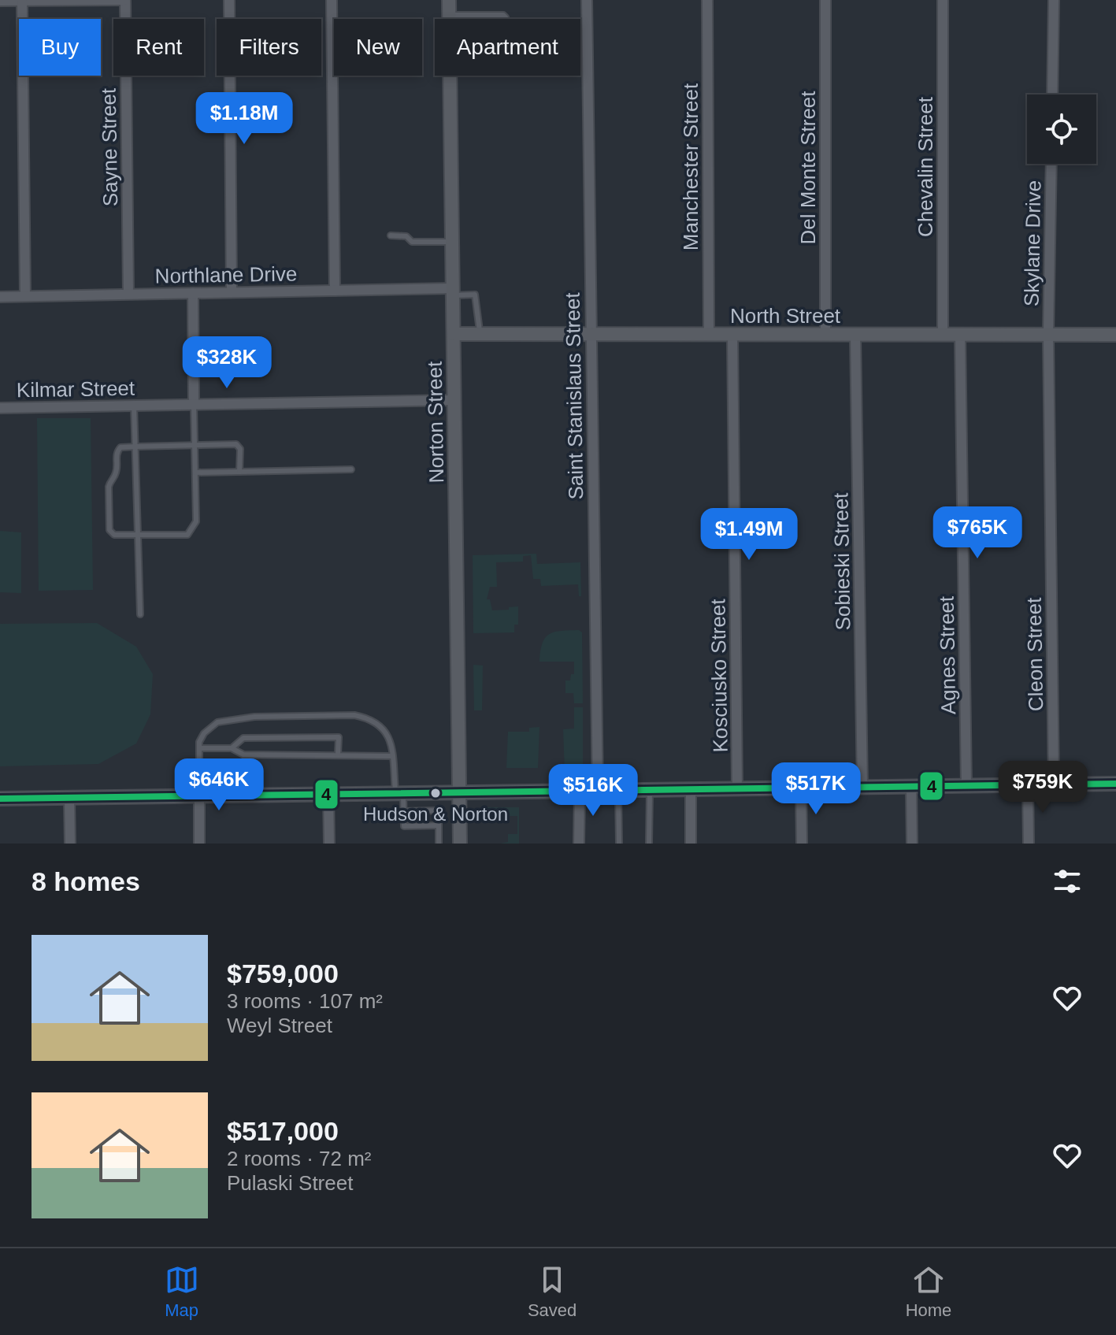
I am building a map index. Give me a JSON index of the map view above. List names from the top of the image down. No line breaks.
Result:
{"streets":{"main road":["North Street","Norton Street"],"street":["Sayne Street","Manchester Street","Chevalin Street","Del Monte Street","Skylane Drive","Northlane Drive","Kilmar Street","Saint Stanislaus Street","Sobieski Street","Cleon Street","Agnes Street","Kosciusko Street"]},"crossings":[["Sayne Street","Northlane Drive"],["Manchester Street","North Street"],["Chevalin Street","North Street"],["Del Monte Street","North Street"],["Skylane Drive","North Street"],["Skylane Drive","Cleon Street"],["Northlane Drive","Norton Street"],["North Street","Saint Stanislaus Street"],["North Street","Norton Street"],["North Street","Sobieski Street"],["North Street","Cleon Street"],["North Street","Agnes Street"],["North Street","Kosciusko Street"],["Kilmar Street","Norton Street"]],"places":["Hudson & Norton"],"lines":["transit line 4"],"page":{"chip":["Buy","Rent","Filters","New","Apartment"],"price":["$1.18M","$328K","$765K","$1.49M","$646K","$759K","$517K","$516K"],"heading":"8 homes","list":[{"name":"$759,000","note":"3 rooms · 107 m² · Weyl Street"},{"name":"$517,000","note":"2 rooms · 72 m² · Pulaski Street"}],"tabs":["Map","Saved","Home"]}}
